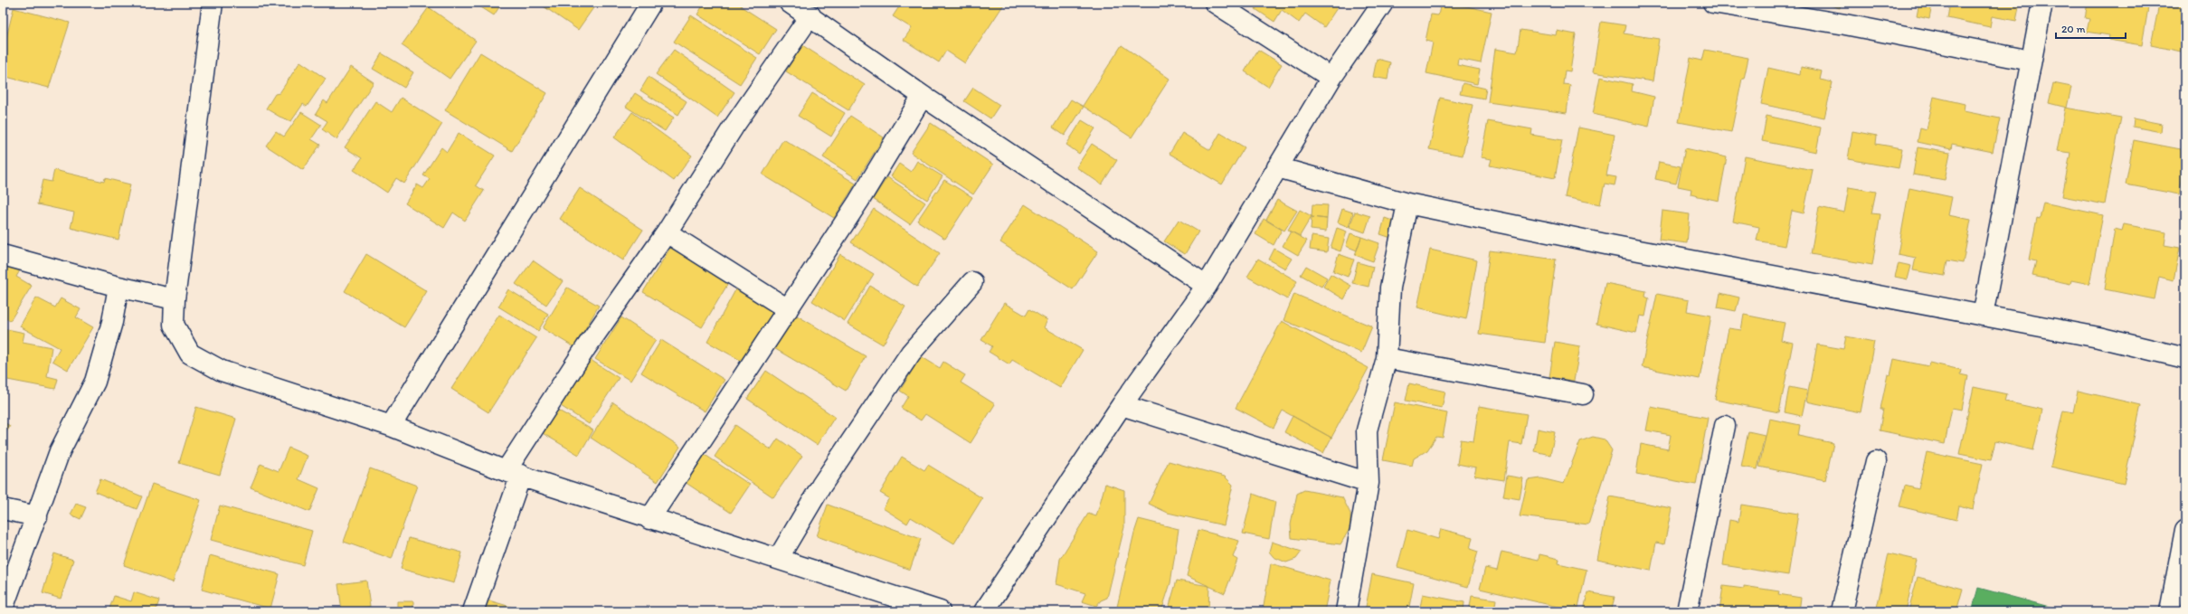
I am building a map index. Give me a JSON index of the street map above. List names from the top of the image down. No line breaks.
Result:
{"scale_bar":"20 m"}
